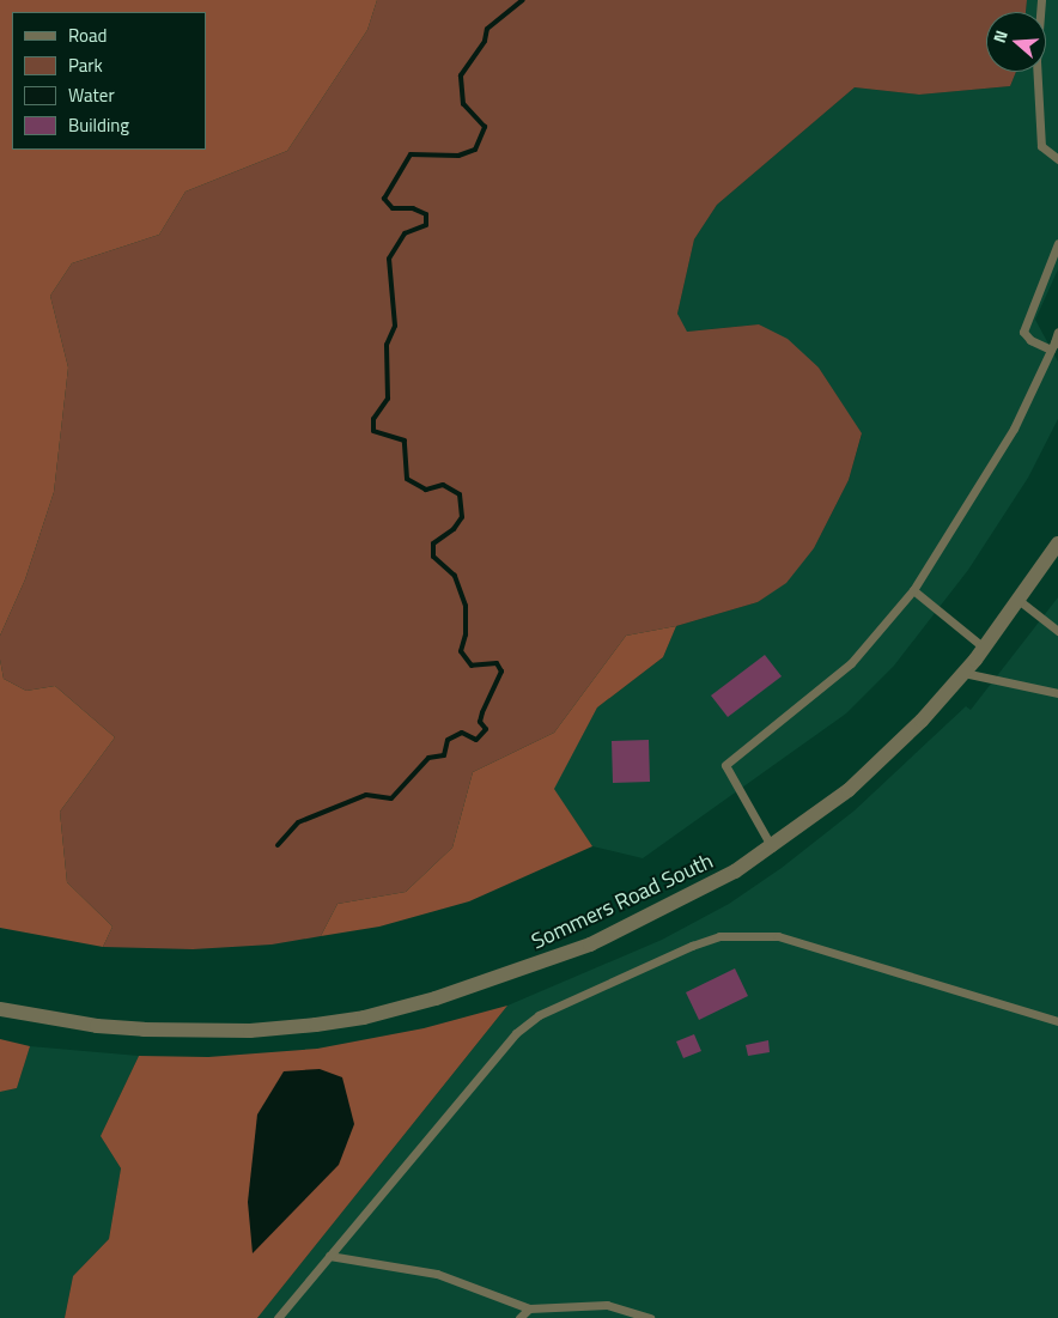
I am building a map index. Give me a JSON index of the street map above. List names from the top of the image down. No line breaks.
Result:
{"streets":{"street":["Sommers Road South"]},"legend":["Road","Park","Water","Building"],"north":"left"}
